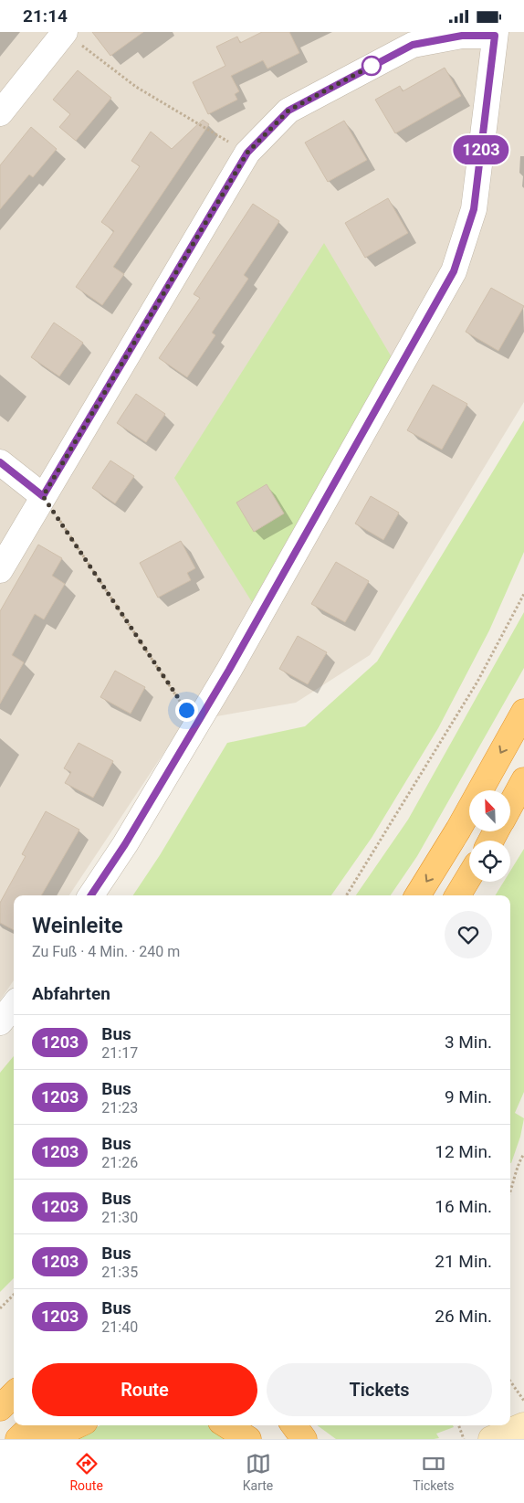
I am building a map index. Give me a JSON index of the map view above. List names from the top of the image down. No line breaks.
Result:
{"lines":["bus line 1203"],"north":"top left","page":{"status":"21:14","on_map":"1203","heading":[["Weinleite","Zu Fuß · 4 Min. · 240 m"],"Abfahrten"],"list":[{"mark":"1203","name":"Bus","note":"21:17","value":"3 Min."},{"mark":"1203","name":"Bus","note":"21:23","value":"9 Min."},{"mark":"1203","name":"Bus","note":"21:26","value":"12 Min."},{"mark":"1203","name":"Bus","note":"21:30","value":"16 Min."},{"mark":"1203","name":"Bus","note":"21:35","value":"21 Min."},{"mark":"1203","name":"Bus","note":"21:40","value":"26 Min."}],"buttons":["Route","Tickets"],"tabs":["Route","Karte","Tickets"]}}
